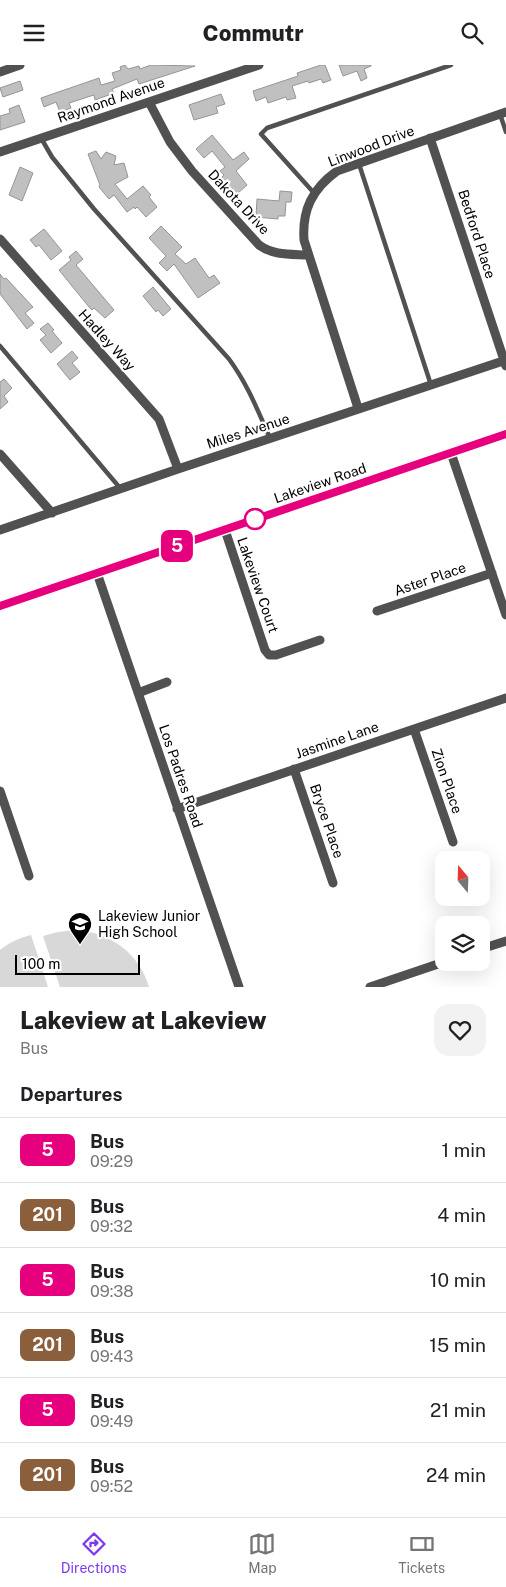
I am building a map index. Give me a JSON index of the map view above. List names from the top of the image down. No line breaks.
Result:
{"streets":{"main road":["Lakeview Road"],"street":["Raymond Avenue","Linwood Drive","Dakota Drive","Bedford Place","Hadley Way","Miles Avenue","Aster Place","Lakeview Court","Jasmine Lane","Los Padres Road","Zion Place","Bryce Place"]},"crossings":[["Raymond Avenue","Dakota Drive"],["Linwood Drive","Dakota Drive"],["Linwood Drive","Bedford Place"],["Bedford Place","Miles Avenue"],["Hadley Way","Miles Avenue"],["Lakeview Road","Lakeview Court"],["Lakeview Road","Los Padres Road"],["Jasmine Lane","Los Padres Road"],["Jasmine Lane","Zion Place"],["Jasmine Lane","Bryce Place"]],"places":{"school or university":["Lakeview Junior High School"]},"lines":["bus line 5"],"scale_bar":"100 m","north":"top","page":{"header":"Commutr","on_map":"5","scale":"100 m","heading":[["Lakeview at Lakeview","Bus"],"Departures"],"list":[{"mark":"5","name":"Bus","note":"09:29","value":"1 min"},{"mark":"201","name":"Bus","note":"09:32","value":"4 min"},{"mark":"5","name":"Bus","note":"09:38","value":"10 min"},{"mark":"201","name":"Bus","note":"09:43","value":"15 min"},{"mark":"5","name":"Bus","note":"09:49","value":"21 min"},{"mark":"201","name":"Bus","note":"09:52","value":"24 min"}],"tabs":["Directions","Map","Tickets"]}}
